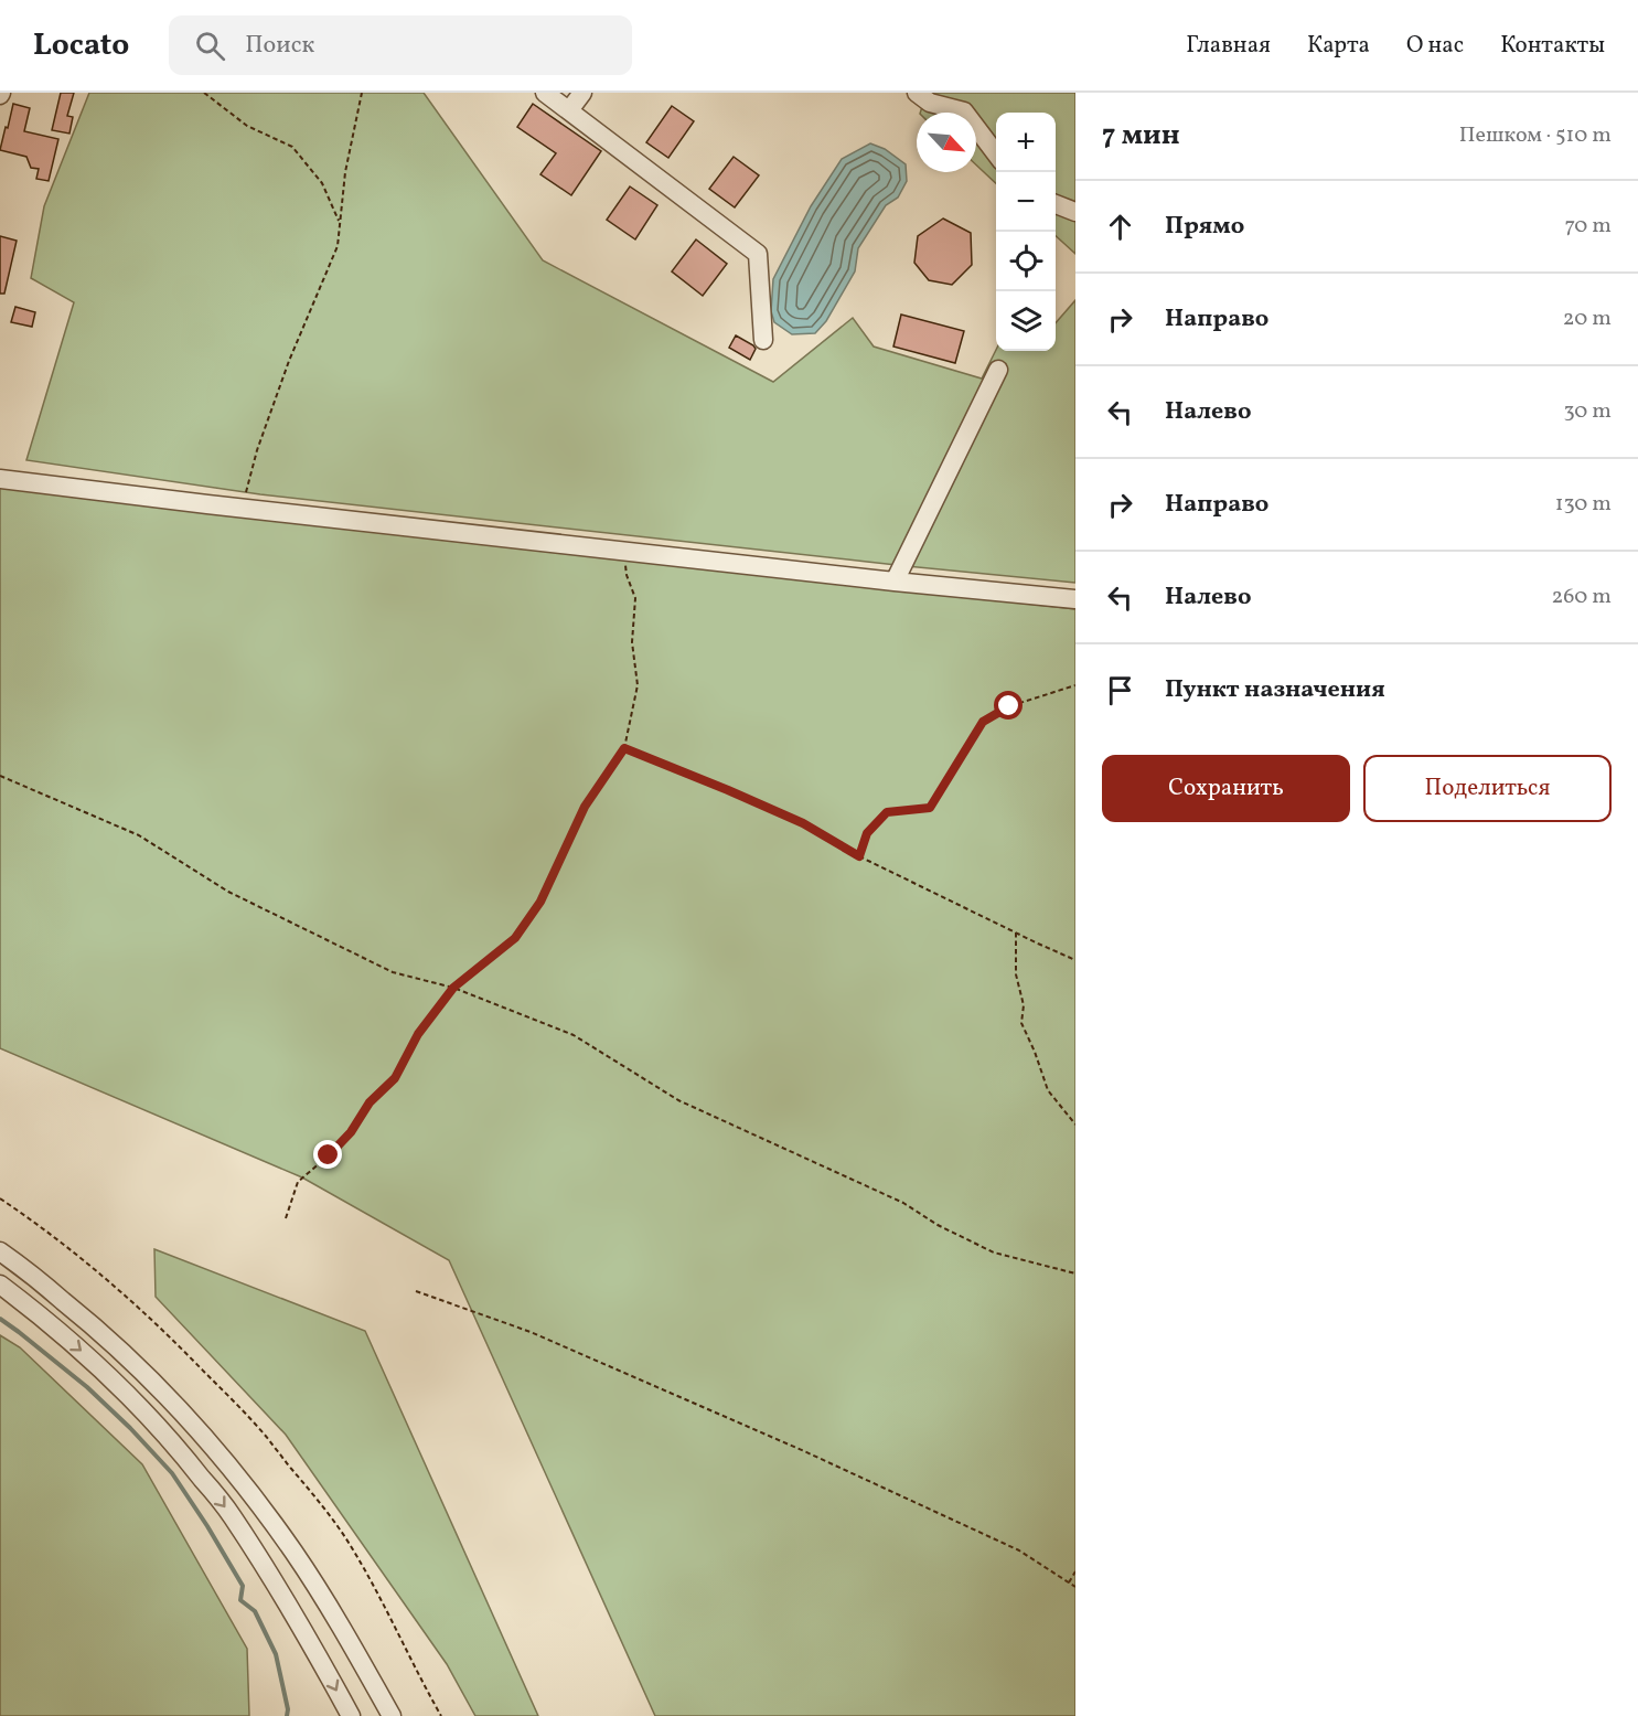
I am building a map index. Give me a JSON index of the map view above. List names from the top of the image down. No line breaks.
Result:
{"north":"bottom right","page":{"header":"Locato","search":"Поиск","nav":["Главная","Карта","О нас","Контакты"],"heading":["7 мин","Пешком · 510 m"],"map_buttons":["+","−"],"list":[["Прямо","70 m"],["Направо","20 m"],["Налево","30 m"],["Направо","130 m"],["Налево","260 m"],"Пункт назначения"],"buttons":["Сохранить","Поделиться"]}}
